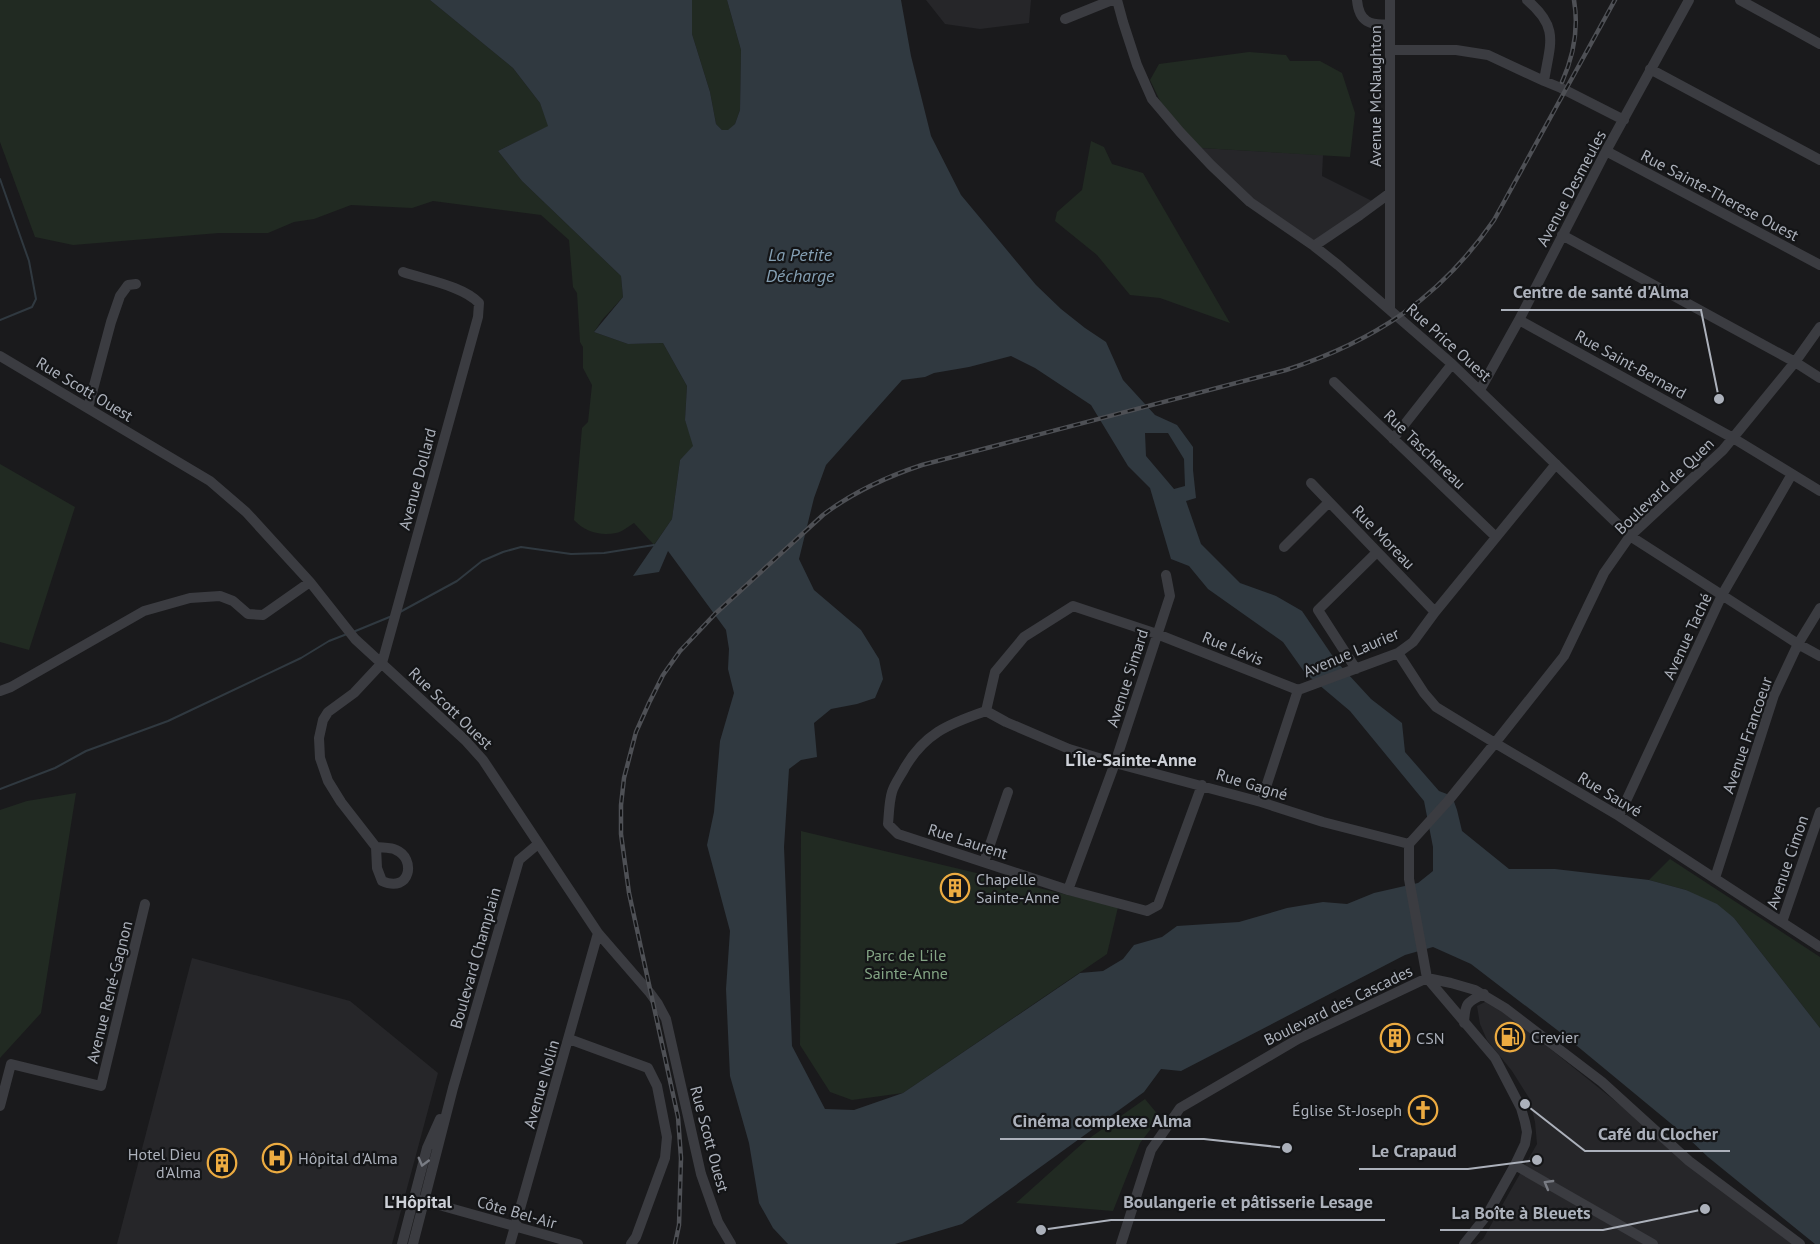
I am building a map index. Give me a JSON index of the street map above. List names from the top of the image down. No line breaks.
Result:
{"streets":{"street":["Avenue McNaughton","Avenue Desmeules","Rue Sainte-Therese Ouest","Rue Price Ouest","Rue Saint-Bernard","Rue Scott Ouest","Rue Taschereau","Avenue Dollard","Boulevard de Quen","Rue Moreau","Avenue Taché","Rue Lévis","Avenue Laurier","Avenue Simard","Avenue Francoeur","Rue Gagné","Rue Sauvé","Rue Laurent","Avenue Cimon","Boulevard Champlain","Avenue René-Gagnon","Boulevard des Cascades","Avenue Nolin","Côte Bel-Air"]},"crossings":[["Avenue McNaughton","Rue Price Ouest"],["Avenue Desmeules","Rue Sainte-Therese Ouest"],["Avenue Desmeules","Rue Price Ouest"],["Avenue Desmeules","Rue Saint-Bernard"],["Rue Price Ouest","Boulevard de Quen"],["Rue Price Ouest","Avenue Taché"],["Rue Price Ouest","Avenue Laurier"],["Rue Price Ouest","Avenue Francoeur"],["Rue Saint-Bernard","Boulevard de Quen"],["Rue Saint-Bernard","Avenue Taché"],["Rue Scott Ouest","Avenue Dollard"],["Rue Scott Ouest","Boulevard Champlain"],["Rue Scott Ouest","Avenue Nolin"],["Rue Taschereau","Avenue Laurier"],["Boulevard de Quen","Rue Gagné"],["Boulevard de Quen","Rue Sauvé"],["Rue Moreau","Avenue Laurier"],["Avenue Taché","Rue Sauvé"],["Rue Lévis","Avenue Laurier"],["Rue Lévis","Avenue Simard"],["Rue Lévis","Rue Gagné"],["Rue Lévis","Rue Laurent"],["Avenue Laurier","Rue Gagné"],["Avenue Laurier","Rue Sauvé"],["Avenue Simard","Rue Gagné"],["Avenue Simard","Rue Laurent"],["Avenue Francoeur","Rue Sauvé"],["Rue Gagné","Rue Laurent"],["Rue Sauvé","Avenue Cimon"],["Boulevard Champlain","Côte Bel-Air"],["Avenue Nolin","Côte Bel-Air"]],"districts":["L'Île-Sainte-Anne","L'Hôpital"],"water":["La Petite Décharge"],"parks":["Parc de L'ile Sainte-Anne"],"places":{"other":["Centre de santé d'Alma","Café du Clocher","Cinéma complexe Alma","Le Crapaud","La Boîte à Bleuets","Boulangerie et pâtisserie Lesage"],"building":["Chapelle Sainte-Anne","CSN","Hotel Dieu d'Alma"],"fuel station":["Crevier"],"church":["Église St-Joseph"],"hospital":["Hôpital d'Alma"]}}
